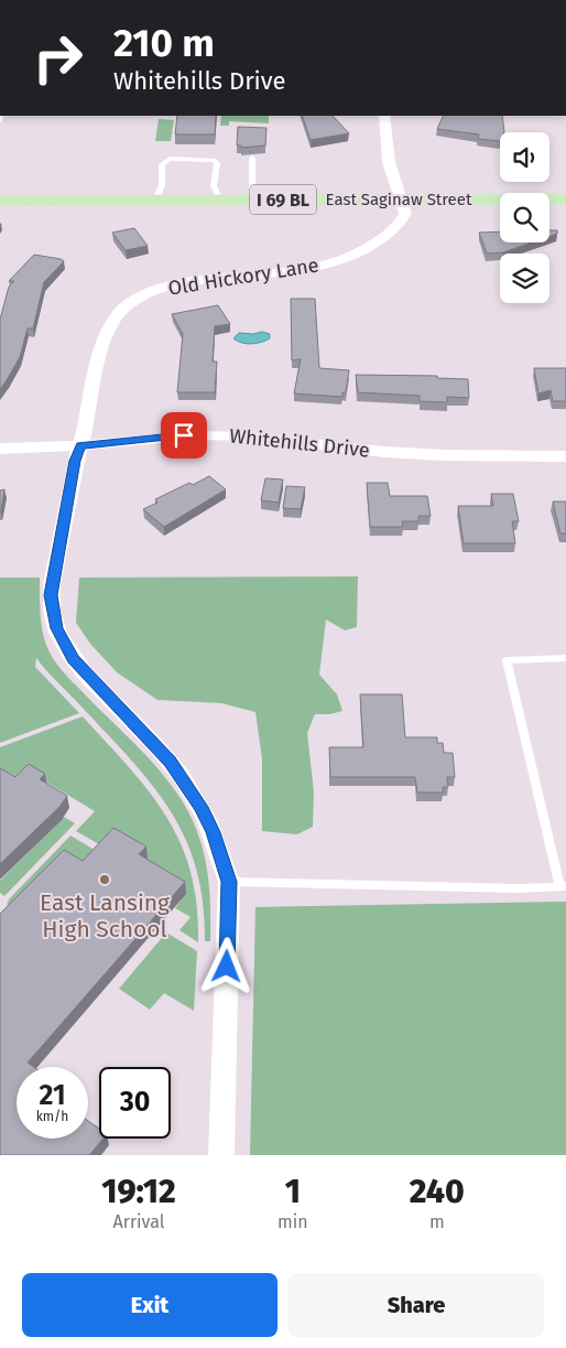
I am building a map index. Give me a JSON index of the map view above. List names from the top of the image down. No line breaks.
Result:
{"streets":{"main road":["I 69 BL","East Saginaw Street"],"street":["Old Hickory Lane","Whitehills Drive"]},"crossings":[["East Saginaw Street","Old Hickory Lane"],["Old Hickory Lane","Whitehills Drive"]],"places":["East Lansing High School"],"page":{"turn":["210 m","Whitehills Drive"],"speed":"21 km/h","limit":"30","eta":["19:12","Arrival","1","min","240","m"],"buttons":["Exit","Share"]}}
